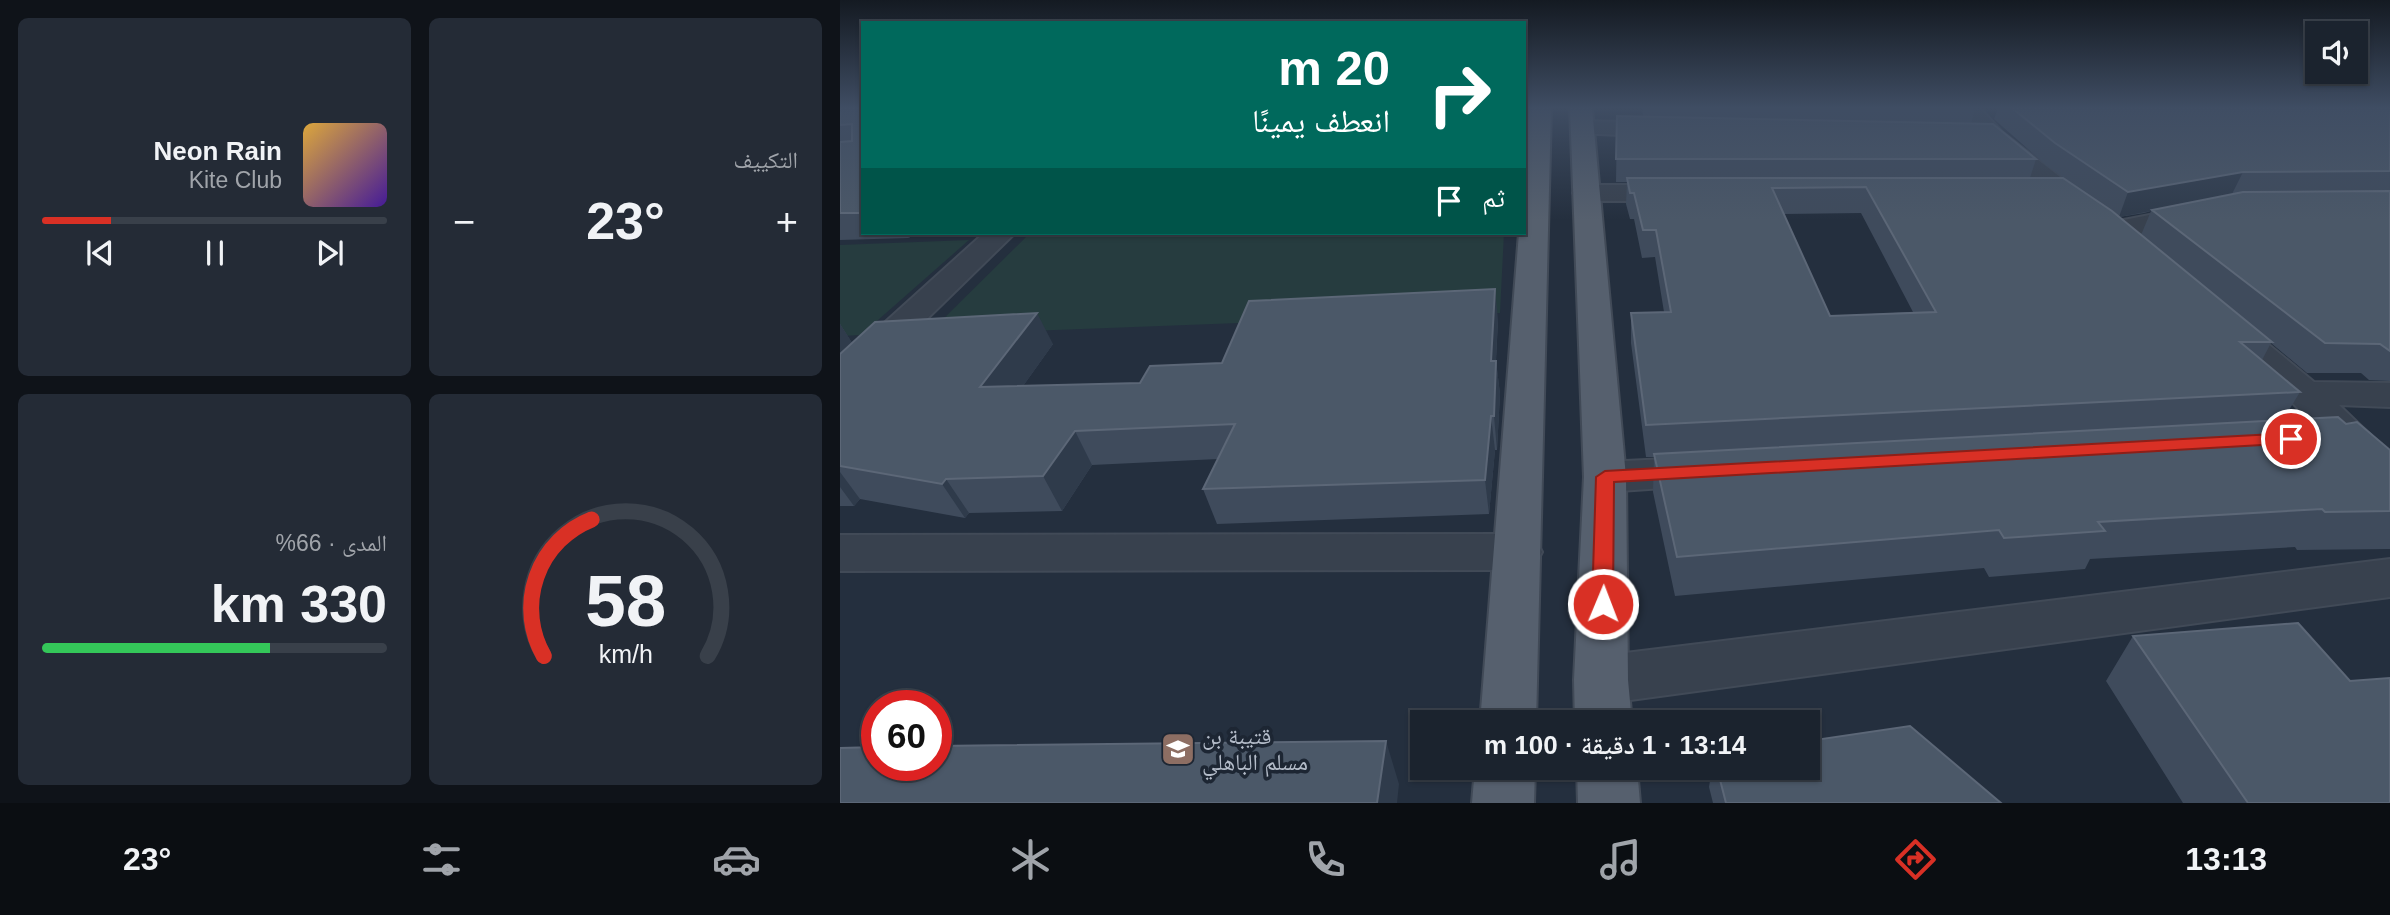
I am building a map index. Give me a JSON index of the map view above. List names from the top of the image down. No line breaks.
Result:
{"places":{"school or university":["قتيبة بن مسلم الباهلي"]},"page":{"tile":["التكييف",["المدى · 66%","330 km"]],"turn":["20 m","انعطف يمينًا"],"song":["Neon Rain","Kite Club"],"then":"ثم","heat":["−","23°","+"],"limit":"60","trip":"13:14 · 1 دقيقة · 100 m","tabs":["13:13","23°"],"gauge":["58","km/h"]}}
